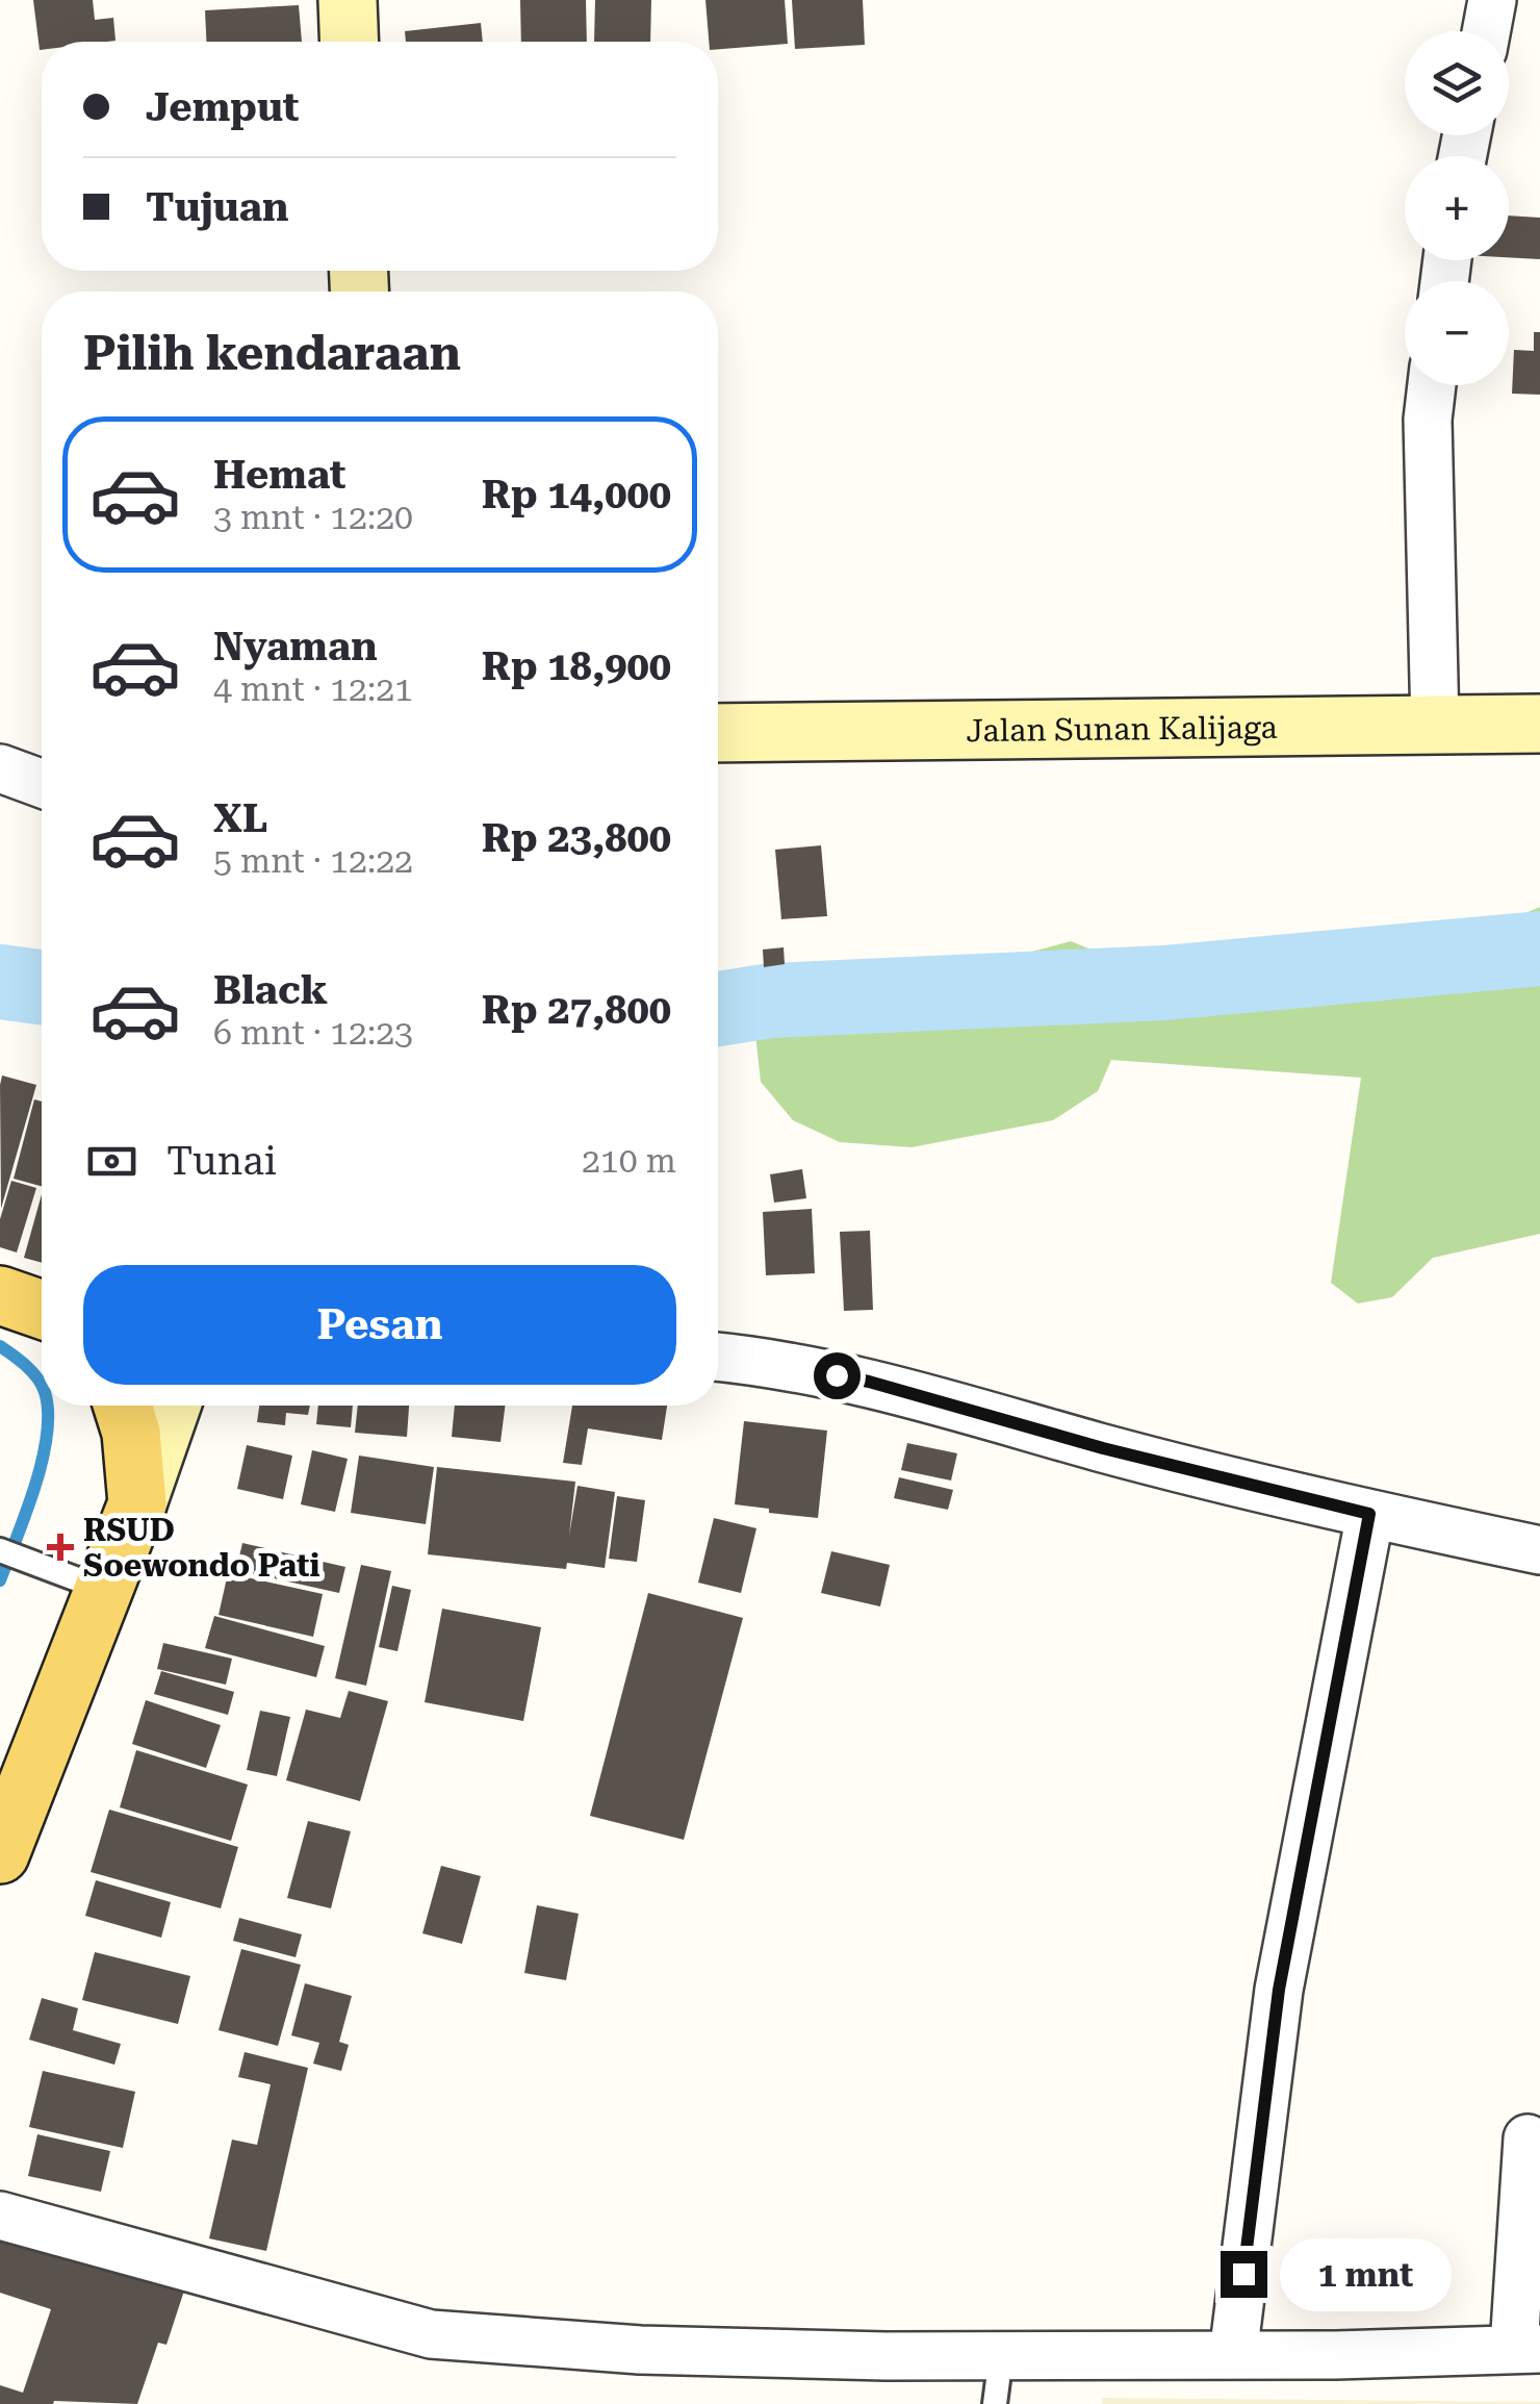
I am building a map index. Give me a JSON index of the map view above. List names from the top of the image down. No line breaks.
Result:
{"streets":{"main road":["Jalan Sunan Kalijaga"]},"places":{"health":["RSUD Soewondo Pati"]},"page":{"map_buttons":["+","−"],"banner":["Jemput","Tujuan"],"heading":"Pilih kendaraan","list":[{"name":"Hemat","note":"3 mnt · 12:20","value":"Rp 14,000"},{"name":"Nyaman","note":"4 mnt · 12:21","value":"Rp 18,900"},{"name":"XL","note":"5 mnt · 12:22","value":"Rp 23,800"},{"name":"Black","note":"6 mnt · 12:23","value":"Rp 27,800"}],"pay":["Tunai","210 m"],"buttons":"Pesan","bubble":"1 mnt"}}
